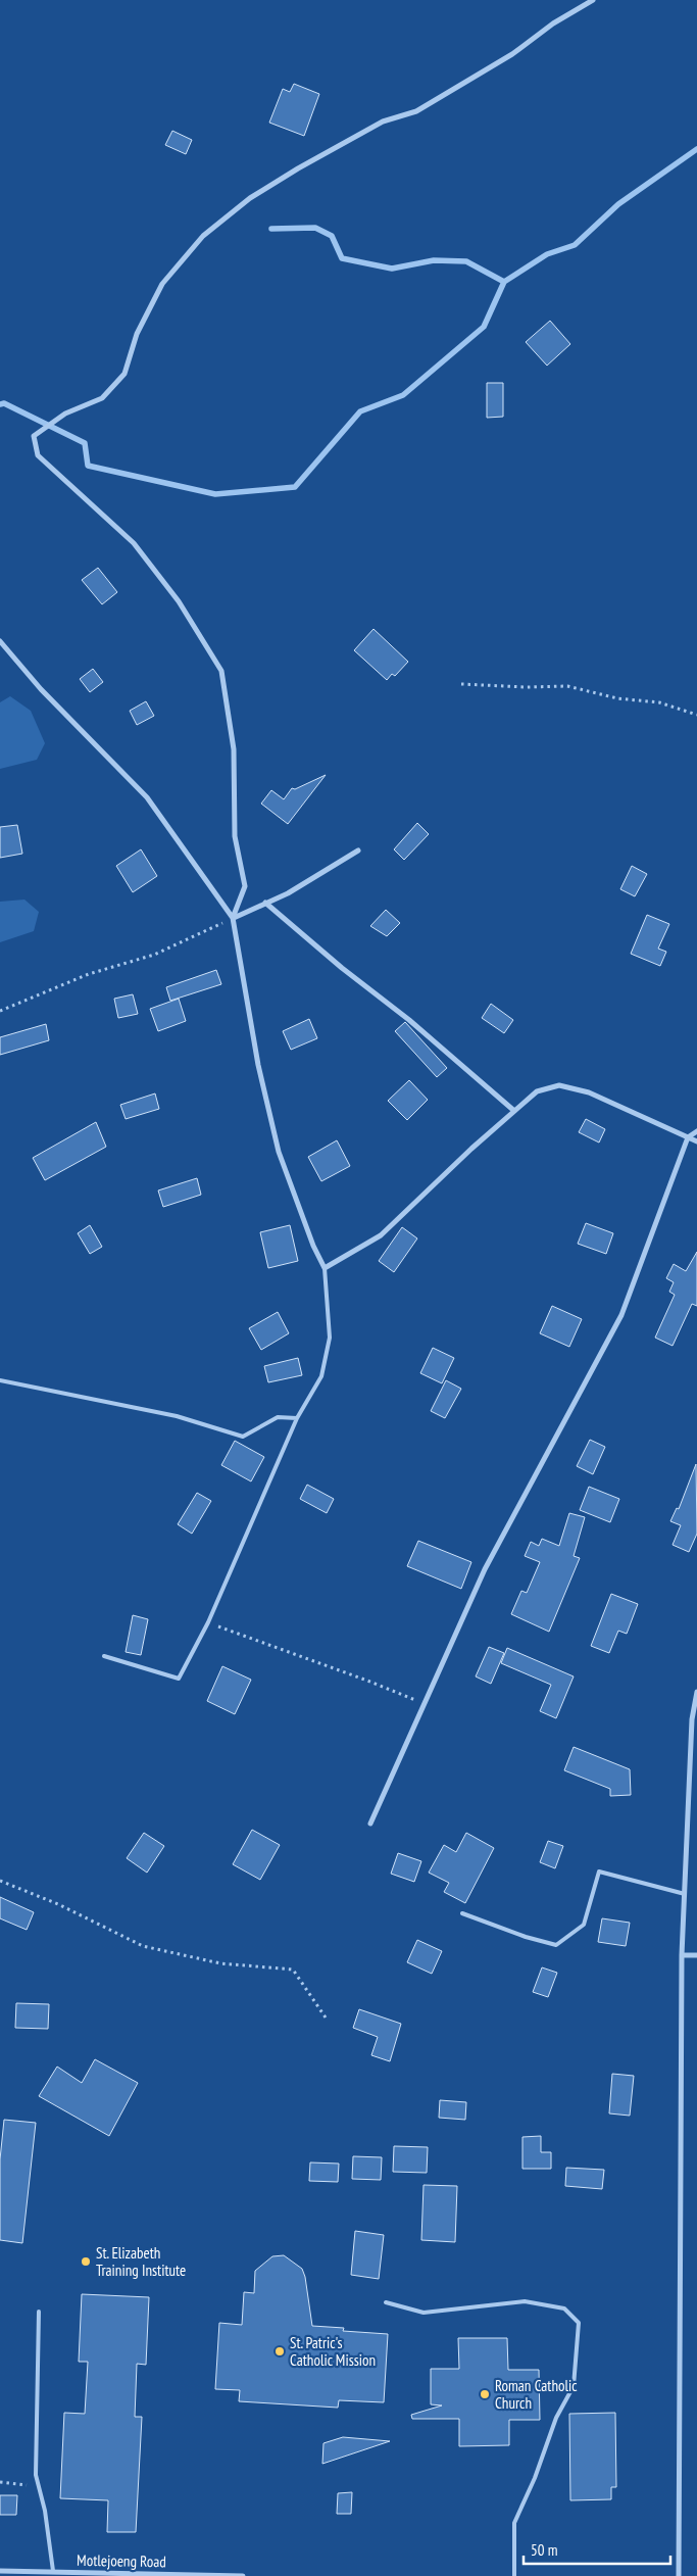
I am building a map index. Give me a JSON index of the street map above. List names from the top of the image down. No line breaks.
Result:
{"streets":{"street":["Motlejoeng Road"]},"places":["St. Elizabeth Training Institute","St. Patric's Catholic Mission","Roman Catholic Church"],"scale_bar":"50 m"}
